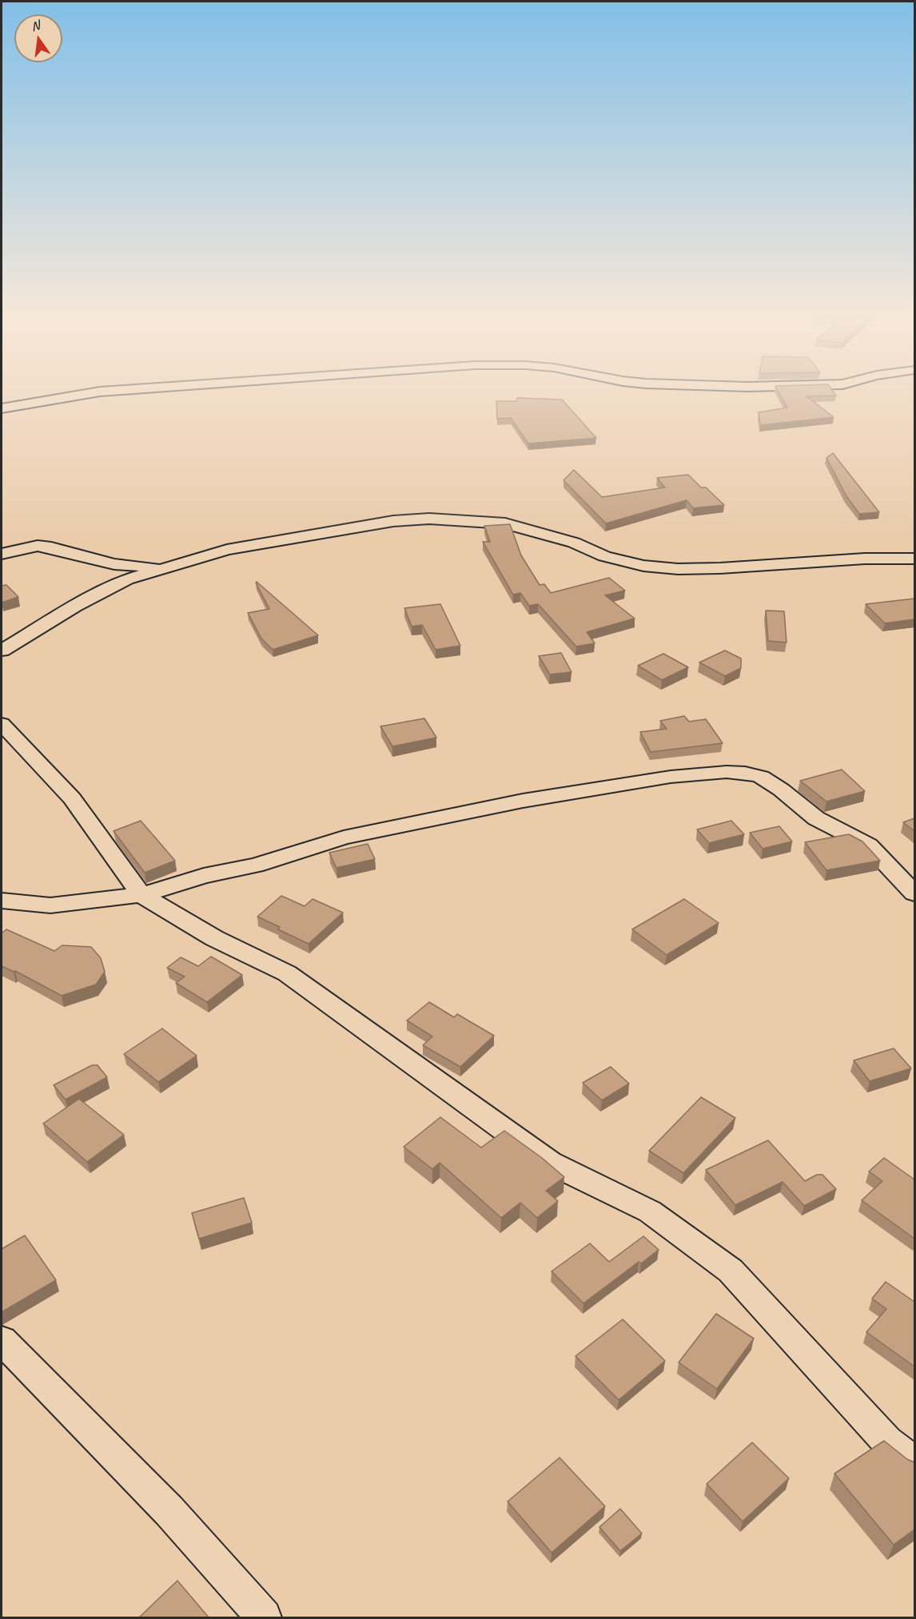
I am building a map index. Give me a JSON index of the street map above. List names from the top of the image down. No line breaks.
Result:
{"north":"top"}
